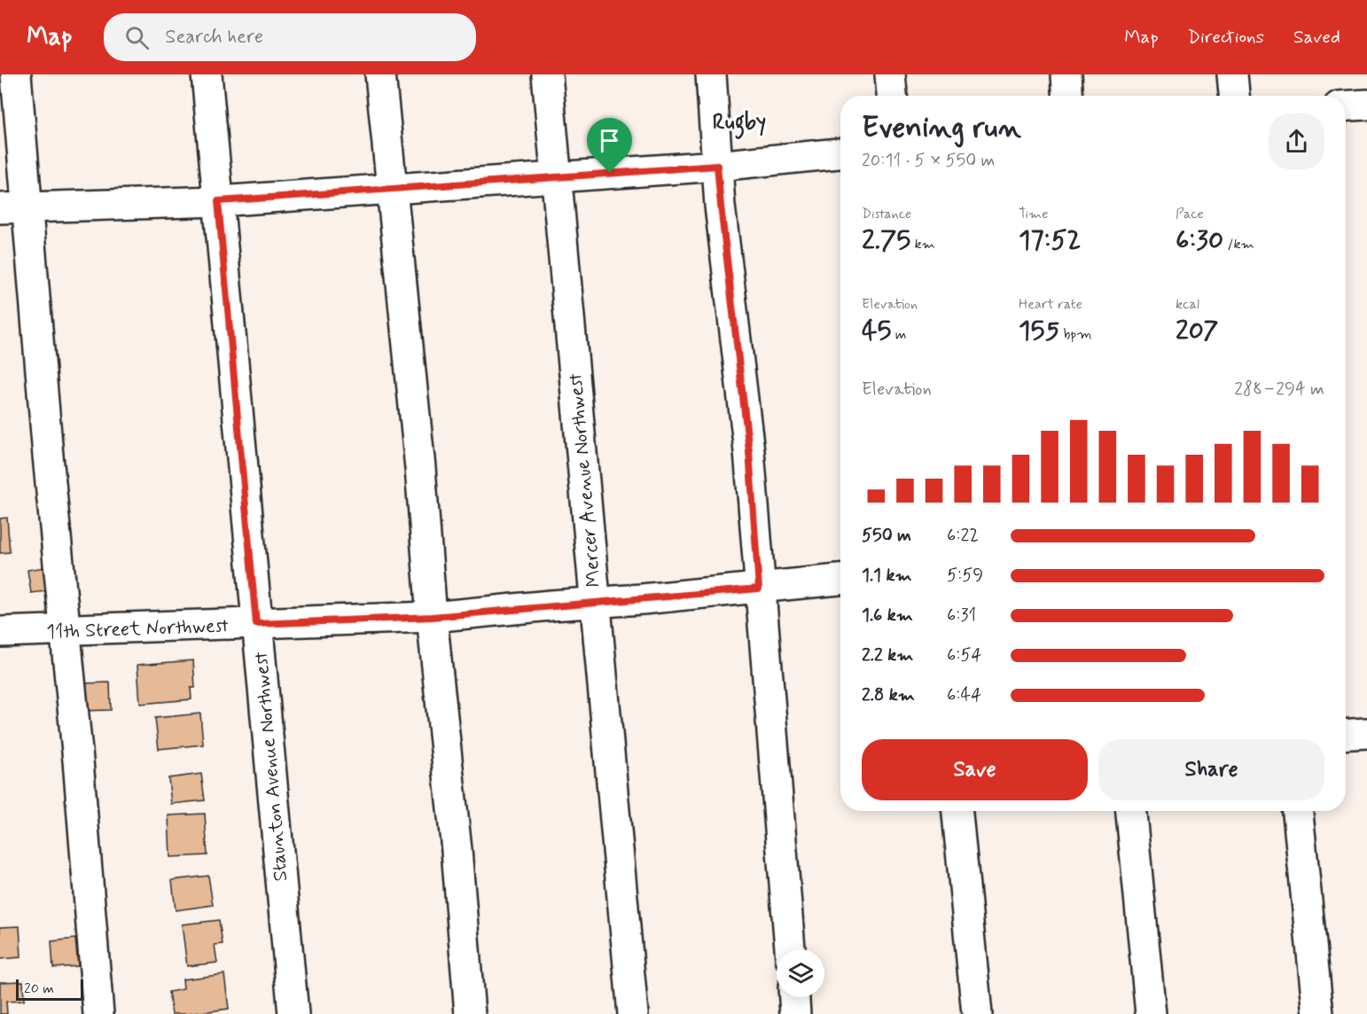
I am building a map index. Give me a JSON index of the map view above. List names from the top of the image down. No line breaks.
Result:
{"streets":{"street":["Mercer Avenue Northwest","11th Street Northwest","Staunton Avenue Northwest"]},"crossings":[["Mercer Avenue Northwest","11th Street Northwest"],["11th Street Northwest","Staunton Avenue Northwest"]],"districts":["Rugby"],"scale_bar":"20 m","page":{"header":"Map","search":"Search here","nav":["Map","Directions","Saved"],"heading":["Evening run","20:11 · 5 × 550 m"],"stats":[["Distance","2.75 km"],["Time","17:52"],["Pace","6:30 /km"],["Elevation","45 m"],["Heart rate","155 bpm"],["kcal","207"]],"chart":["Elevation","288–294 m"],"list":[{"name":"550 m","note":"6:22"},{"name":"1.1 km","note":"5:59"},{"name":"1.6 km","note":"6:31"},{"name":"2.2 km","note":"6:54"},{"name":"2.8 km","note":"6:44"}],"buttons":["Save","Share"],"scale":"20 m"}}
